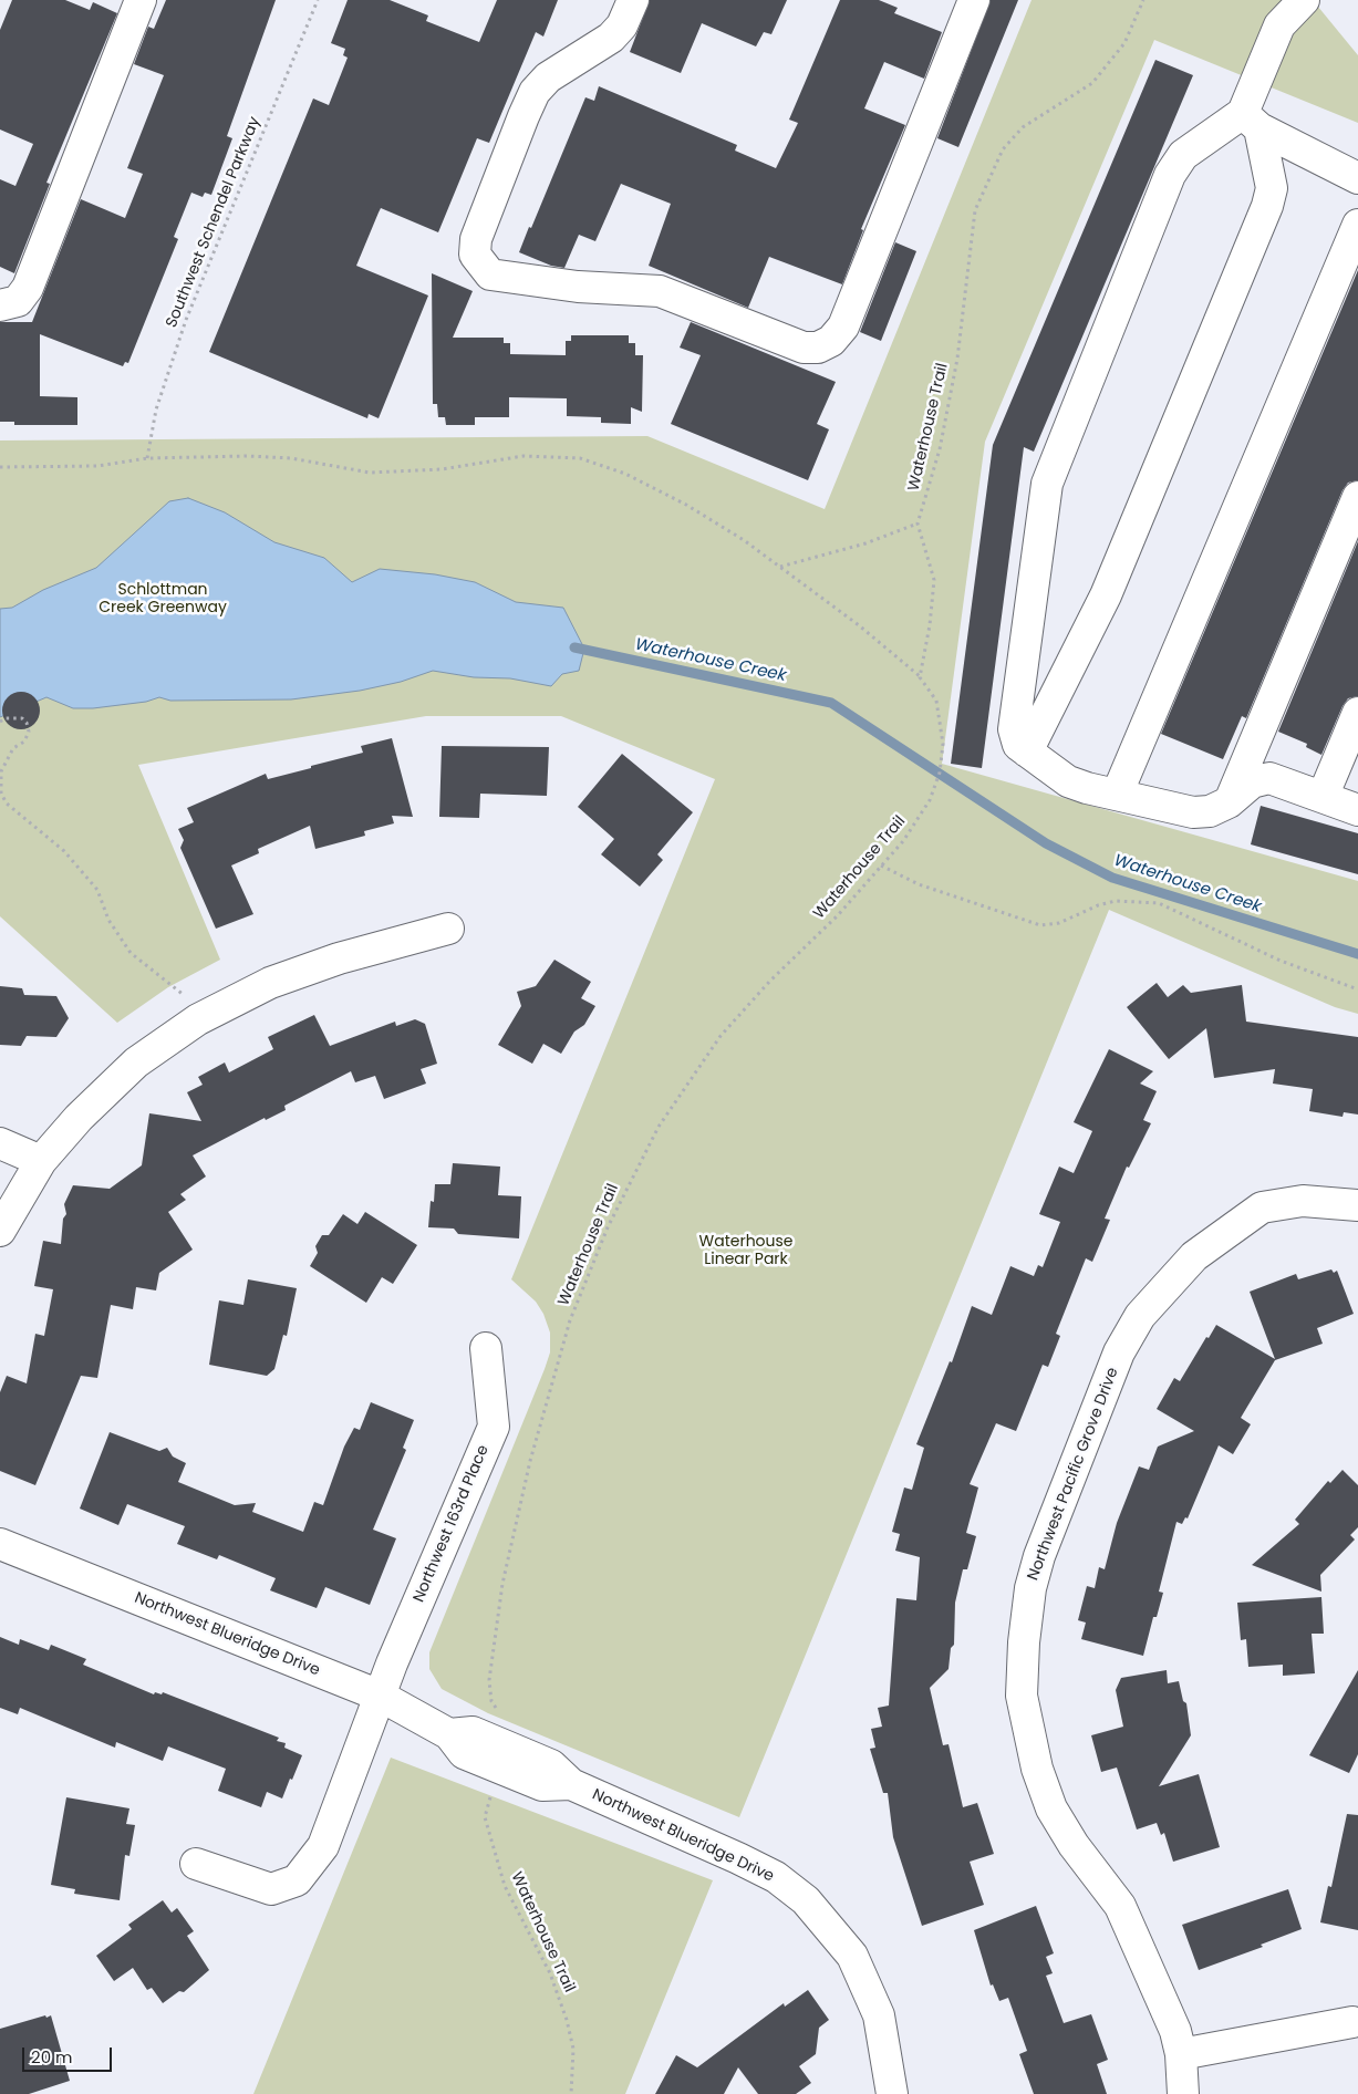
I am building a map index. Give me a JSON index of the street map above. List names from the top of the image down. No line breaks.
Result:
{"streets":{"street":["Northwest Pacific Grove Drive","Northwest 163rd Place","Northwest Blueridge Drive"],"path":["Southwest Schendel Parkway","Waterhouse Trail"]},"crossings":[["Southwest Schendel Parkway","Waterhouse Trail"],["Northwest 163rd Place","Northwest Blueridge Drive"]],"water":["Waterhouse Creek"],"parks":["Schlottman Creek Greenway","Waterhouse Linear Park"],"scale_bar":"20 m"}
